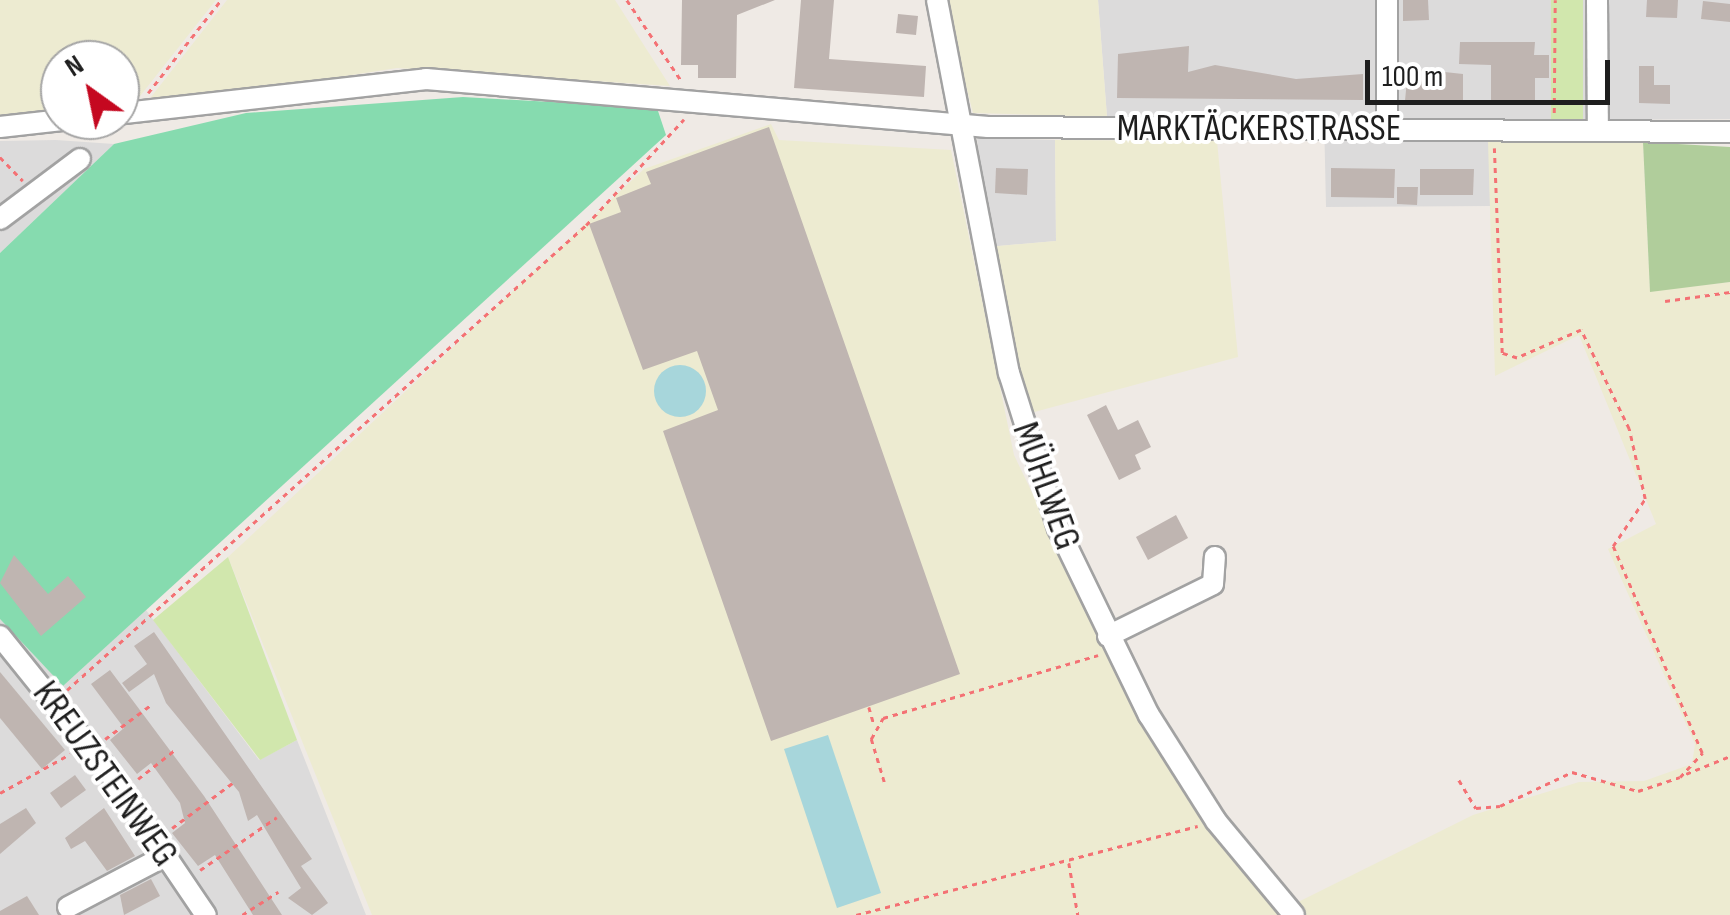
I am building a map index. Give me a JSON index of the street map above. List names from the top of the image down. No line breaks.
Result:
{"streets":{"street":["MARKTÄCKERSTRASSE","MÜHLWEG","KREUZSTEINWEG"]},"crossings":[["MARKTÄCKERSTRASSE","MÜHLWEG"]],"scale_bar":"100 m","north":"top left"}
